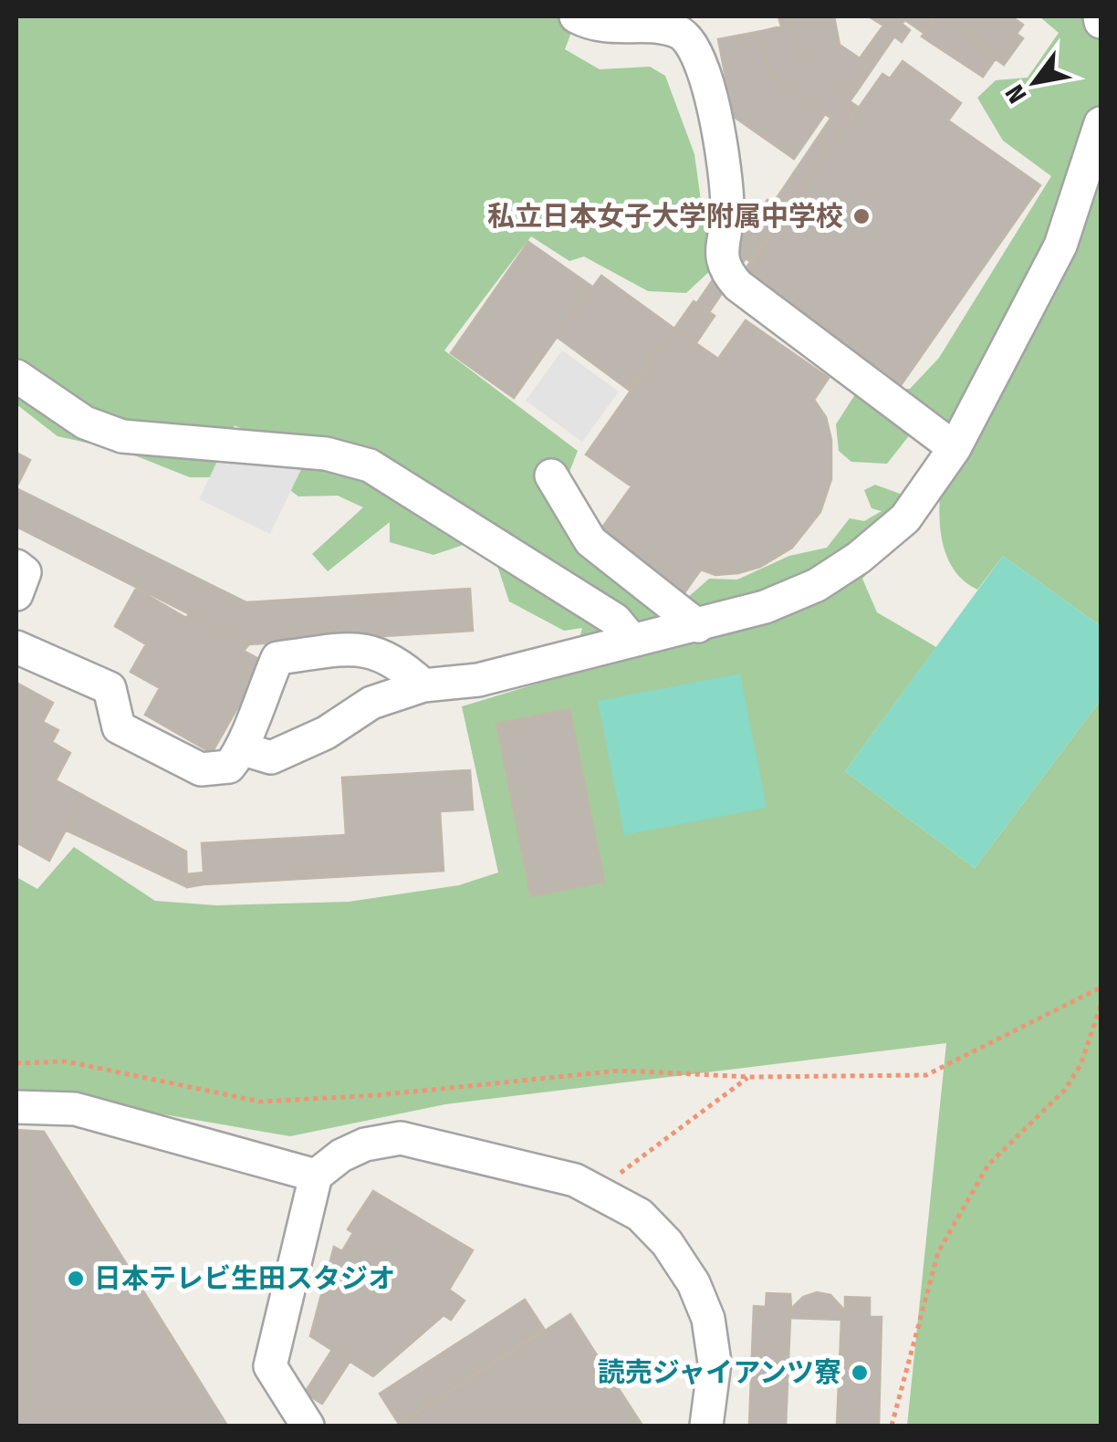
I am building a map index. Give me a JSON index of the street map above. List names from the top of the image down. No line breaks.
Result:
{"places":["私立日本女子大学附属中学校","日本テレビ生田スタジオ","読売ジャイアンツ寮"],"north":"bottom left"}
